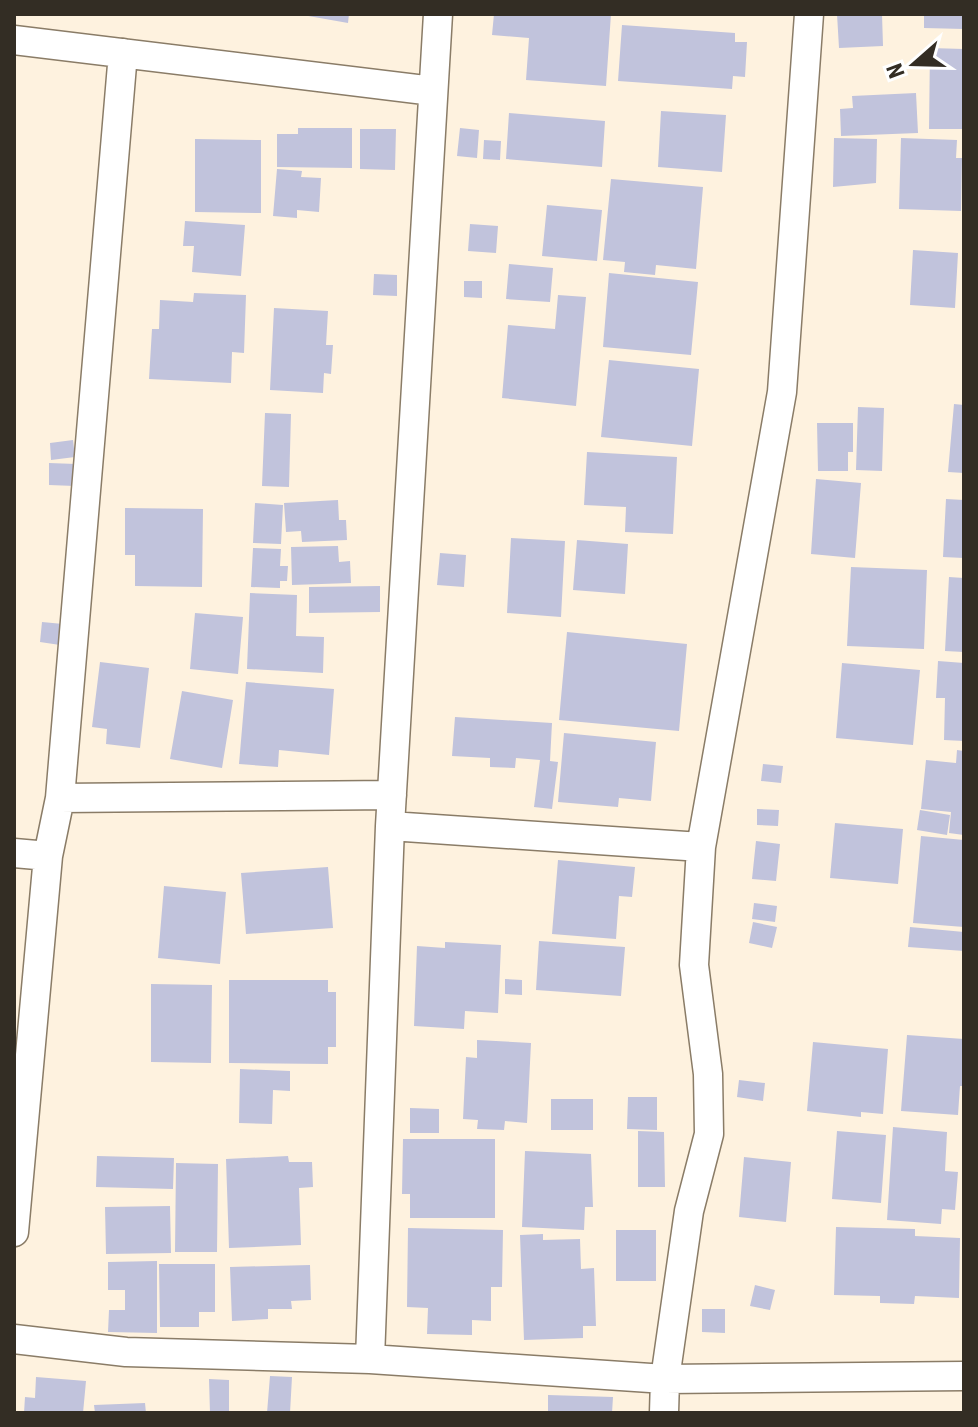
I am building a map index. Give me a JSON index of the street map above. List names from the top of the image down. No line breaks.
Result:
{"north":"left"}
